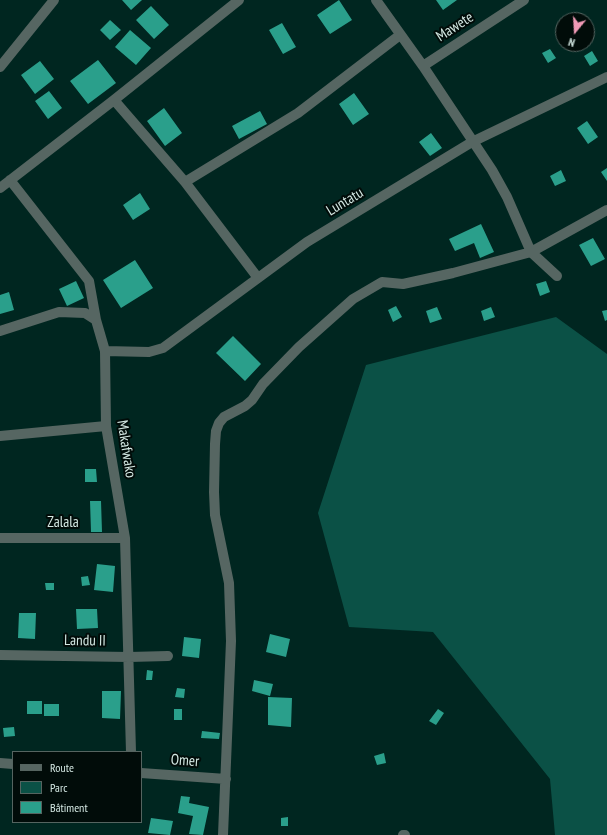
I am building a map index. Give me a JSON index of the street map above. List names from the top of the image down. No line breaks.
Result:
{"streets":{"street":["Mawete","Luntatu","Makafwako","Zalala","Landu II","Omer"]},"crossings":[["Luntatu","Makafwako"],["Makafwako","Zalala"],["Makafwako","Landu II"]],"legend":["Route","Parc","Bâtiment"],"north":"bottom"}
